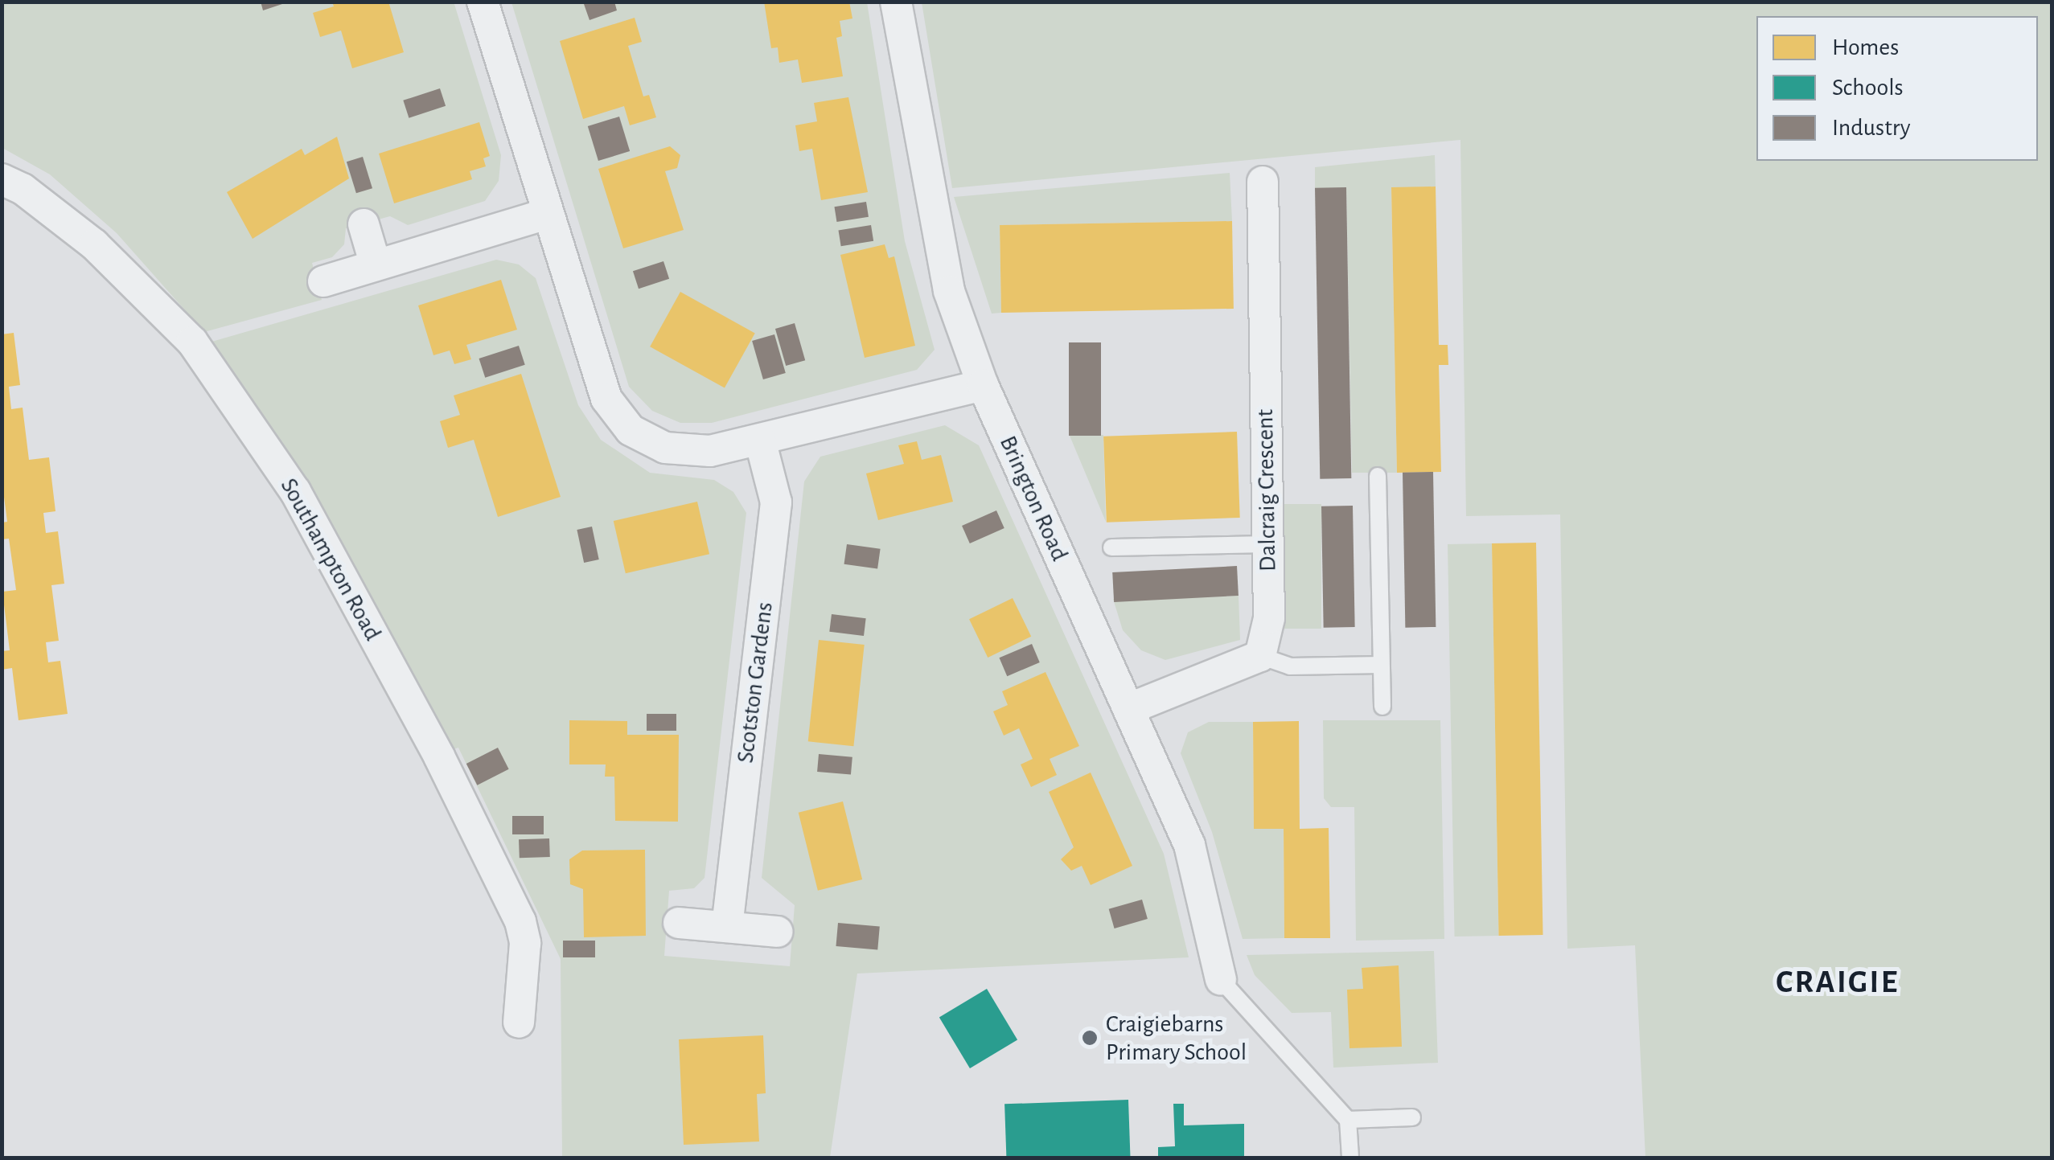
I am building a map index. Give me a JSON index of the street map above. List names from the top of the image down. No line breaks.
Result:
{"streets":{"street":["Dalcraig Crescent","Brington Road","Southampton Road","Scotston Gardens"]},"districts":["CRAIGIE"],"places":["Craigiebarns Primary School"],"legend":["Homes","Schools","Industry"]}
